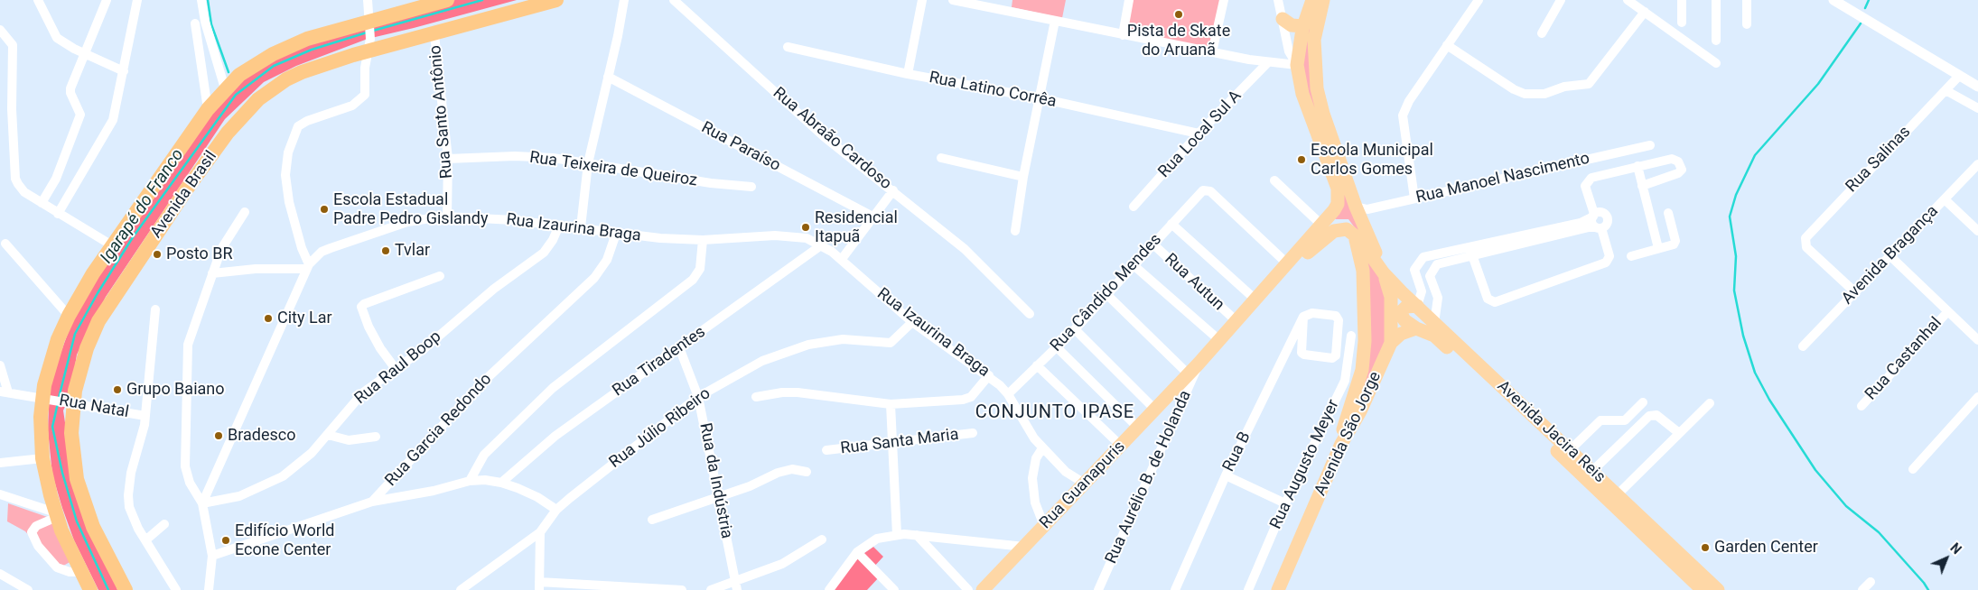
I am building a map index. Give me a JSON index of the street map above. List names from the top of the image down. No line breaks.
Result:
{"streets":{"highway":["Avenida Brasil"],"main road":["Avenida Jacira Reis","Avenida São Jorge","Rua Guanapuris"],"street":["Rua Latino Corrêa","Rua Santo Antônio","Rua Local Sul A","Rua Abraão Cardoso","Rua Paraíso","Rua Salinas","Rua Teixeira de Queiroz","Rua Manoel Nascimento","Rua Izaurina Braga","Avenida Bragança","Rua Autun","Rua Cândido Mendes","Rua Castanhal","Rua Tiradentes","Rua Raul Boop","Rua Natal","Rua Júlio Ribeiro","Rua Garcia Redondo","Rua Santa Maria","Rua B","Rua Augusto Meyer","Rua Aurélio B. de Holanda","Rua da Indústria"]},"crossings":[["Rua Latino Corrêa","Rua Local Sul A"],["Rua Santo Antônio","Rua Teixeira de Queiroz"],["Rua Santo Antônio","Avenida Brasil"],["Rua Santo Antônio","Rua Izaurina Braga"],["Rua Salinas","Avenida Bragança"],["Rua Manoel Nascimento","Avenida São Jorge"],["Avenida Brasil","Rua Natal"],["Rua Izaurina Braga","Rua Cândido Mendes"],["Rua Izaurina Braga","Rua Tiradentes"],["Rua Izaurina Braga","Rua Raul Boop"],["Rua Izaurina Braga","Rua Júlio Ribeiro"],["Rua Izaurina Braga","Rua Garcia Redondo"],["Rua Izaurina Braga","Rua Guanapuris"],["Rua Autun","Rua Cândido Mendes"],["Rua Autun","Rua Guanapuris"],["Rua Cândido Mendes","Rua Guanapuris"],["Rua Tiradentes","Rua da Indústria"],["Rua Júlio Ribeiro","Rua da Indústria"],["Avenida Jacira Reis","Avenida São Jorge"],["Avenida São Jorge","Rua Guanapuris"],["Rua Aurélio B. de Holanda","Rua Guanapuris"]],"districts":["CONJUNTO IPASE"],"water":["Igarapé do Franco"],"places":["Pista de Skate do Aruanã","Escola Municipal Carlos Gomes","Escola Estadual Padre Pedro Gislandy","Residencial Itapuã","Tvlar","Posto BR","City Lar","Grupo Baiano","Bradesco","Edifício World Econe Center","Garden Center"],"north":"top right"}
